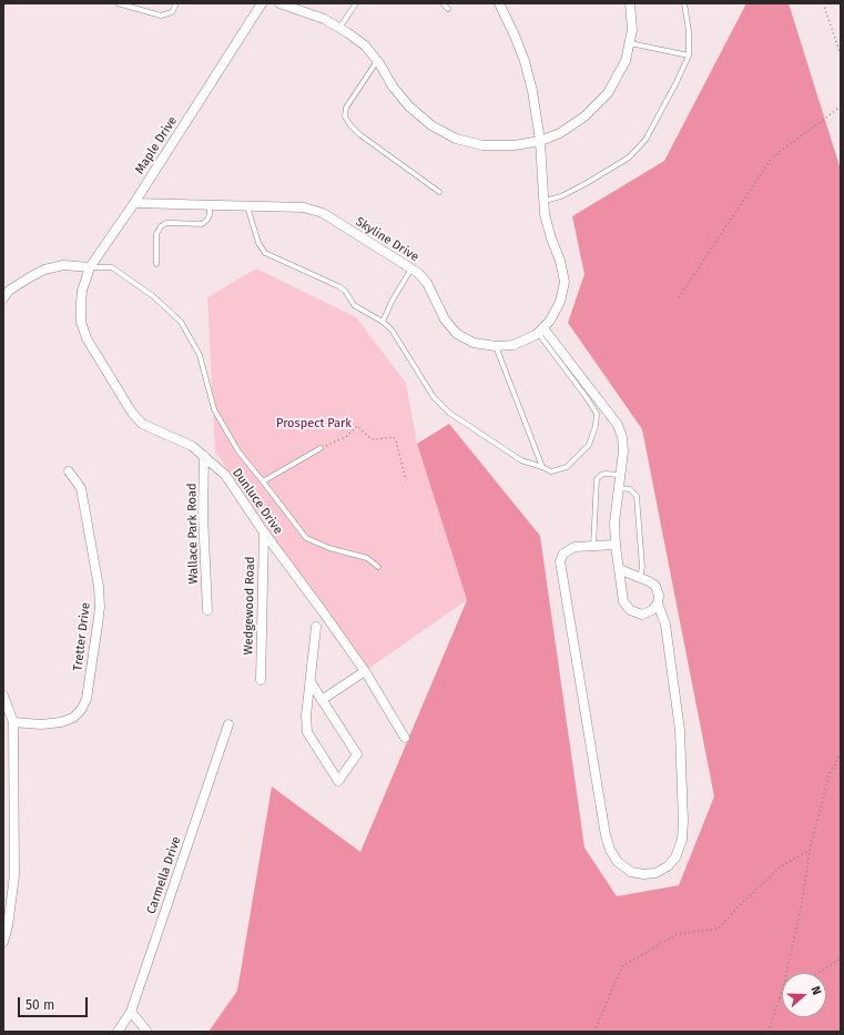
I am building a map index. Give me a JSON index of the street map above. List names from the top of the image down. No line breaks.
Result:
{"streets":{"street":["Maple Drive","Skyline Drive","Dunluce Drive","Wallace Park Road","Wedgewood Road","Tretter Drive","Carmella Drive"]},"crossings":[["Maple Drive","Skyline Drive"],["Maple Drive","Dunluce Drive"],["Dunluce Drive","Wallace Park Road"],["Dunluce Drive","Wedgewood Road"]],"parks":["Prospect Park"],"scale_bar":"50 m","north":"right"}
